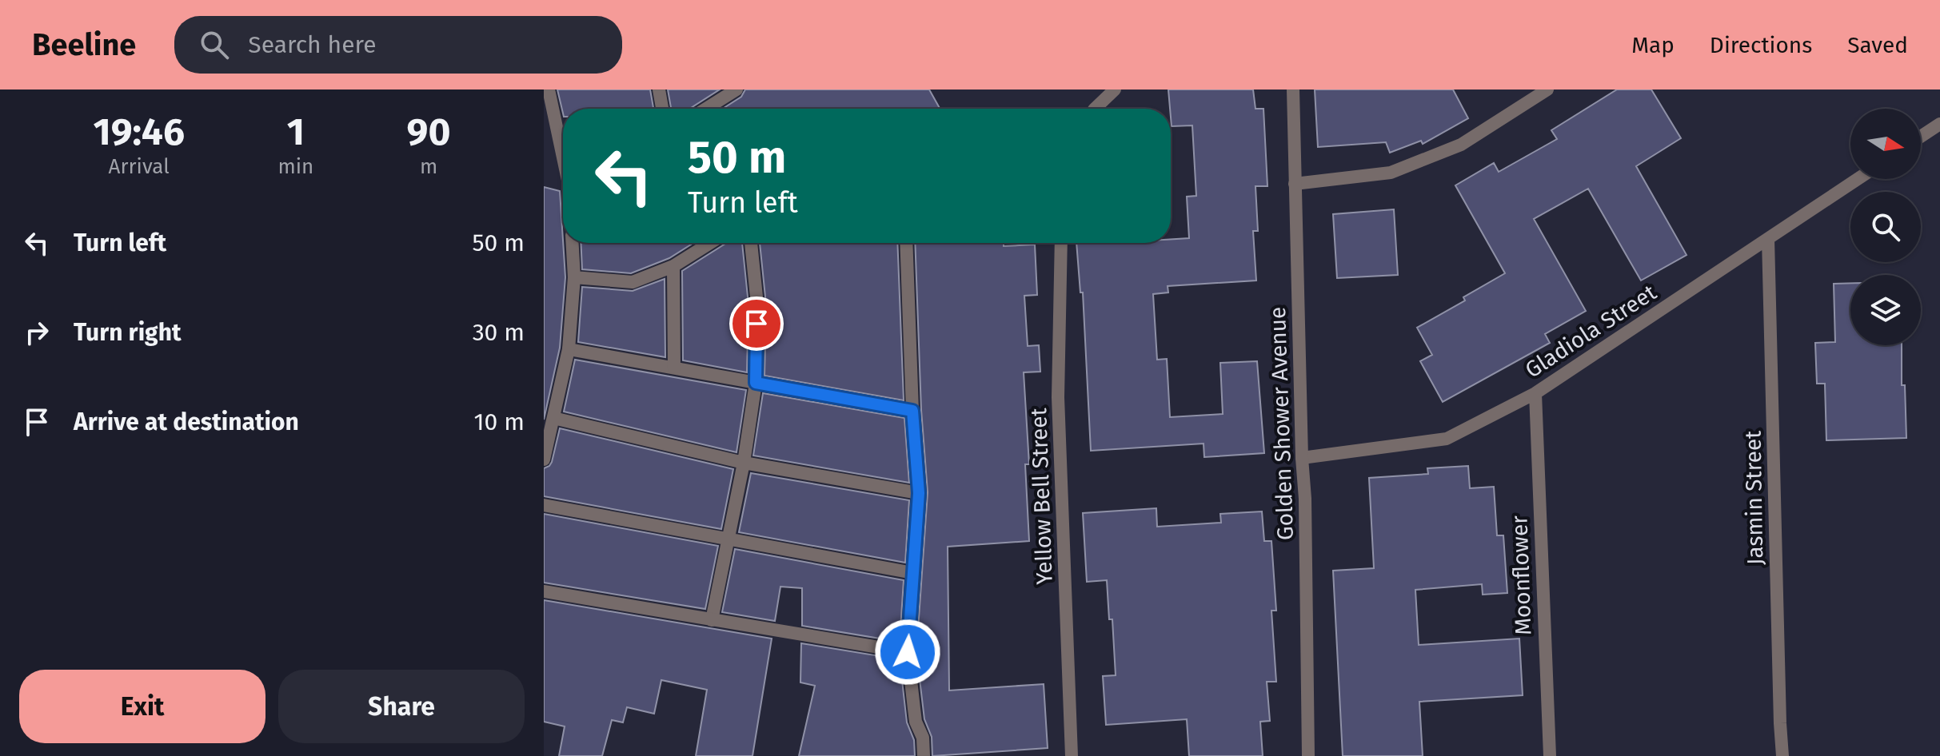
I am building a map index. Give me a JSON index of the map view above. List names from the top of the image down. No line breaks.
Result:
{"streets":{"street":["Gladiola Street","Golden Shower Avenue","Yellow Bell Street","Jasmin Street","Moonflower"]},"crossings":[["Gladiola Street","Golden Shower Avenue"],["Gladiola Street","Jasmin Street"],["Gladiola Street","Moonflower"]],"north":"right","page":{"header":"Beeline","search":"Search here","nav":["Map","Directions","Saved"],"eta":["19:46","Arrival","1","min","90","m"],"turn":["50 m","Turn left"],"list":[{"name":"Turn left","value":"50 m"},{"name":"Turn right","value":"30 m"},{"name":"Arrive at destination","value":"10 m"}],"buttons":["Exit","Share"]}}
